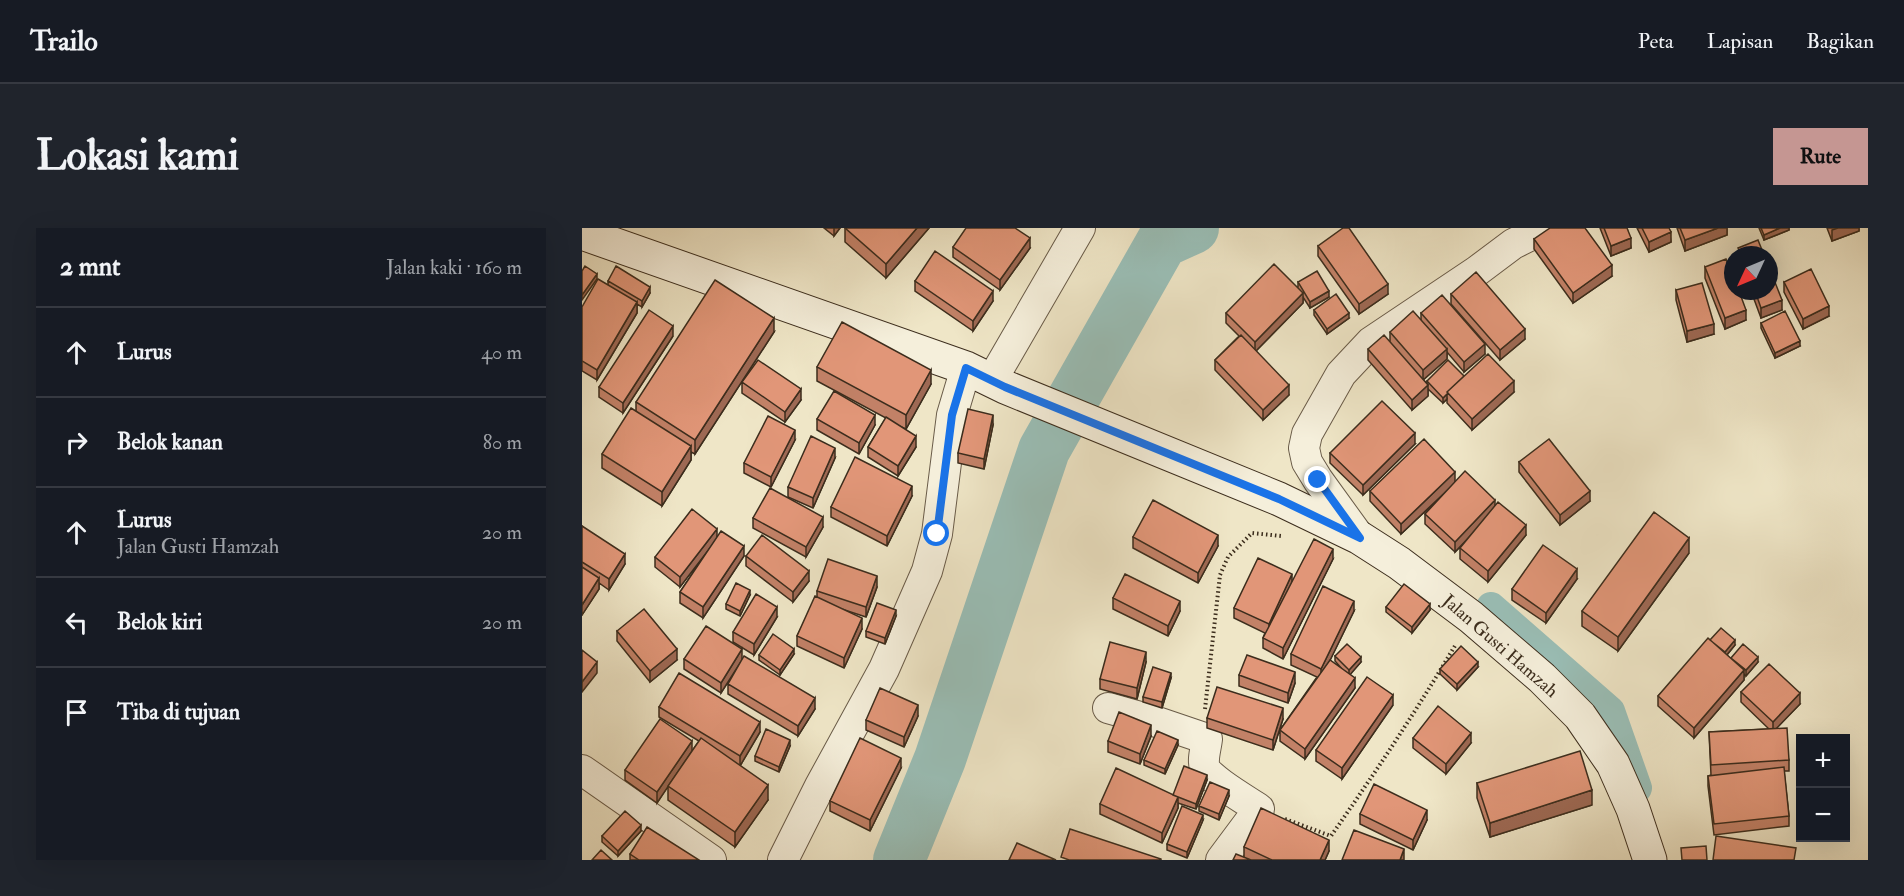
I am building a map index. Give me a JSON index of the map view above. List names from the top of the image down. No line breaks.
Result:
{"streets":{"street":["Jalan Gusti Hamzah"]},"north":"bottom left","page":{"header":"Trailo","nav":["Peta","Lapisan","Bagikan"],"buttons":"Rute","title":"Lokasi kami","heading":["2 mnt","Jalan kaki · 160 m"],"list":[["Lurus","40 m"],["Belok kanan","80 m"],["Lurus","Jalan Gusti Hamzah","20 m"],["Belok kiri","20 m"],"Tiba di tujuan"],"map_buttons":["+","−"]}}
